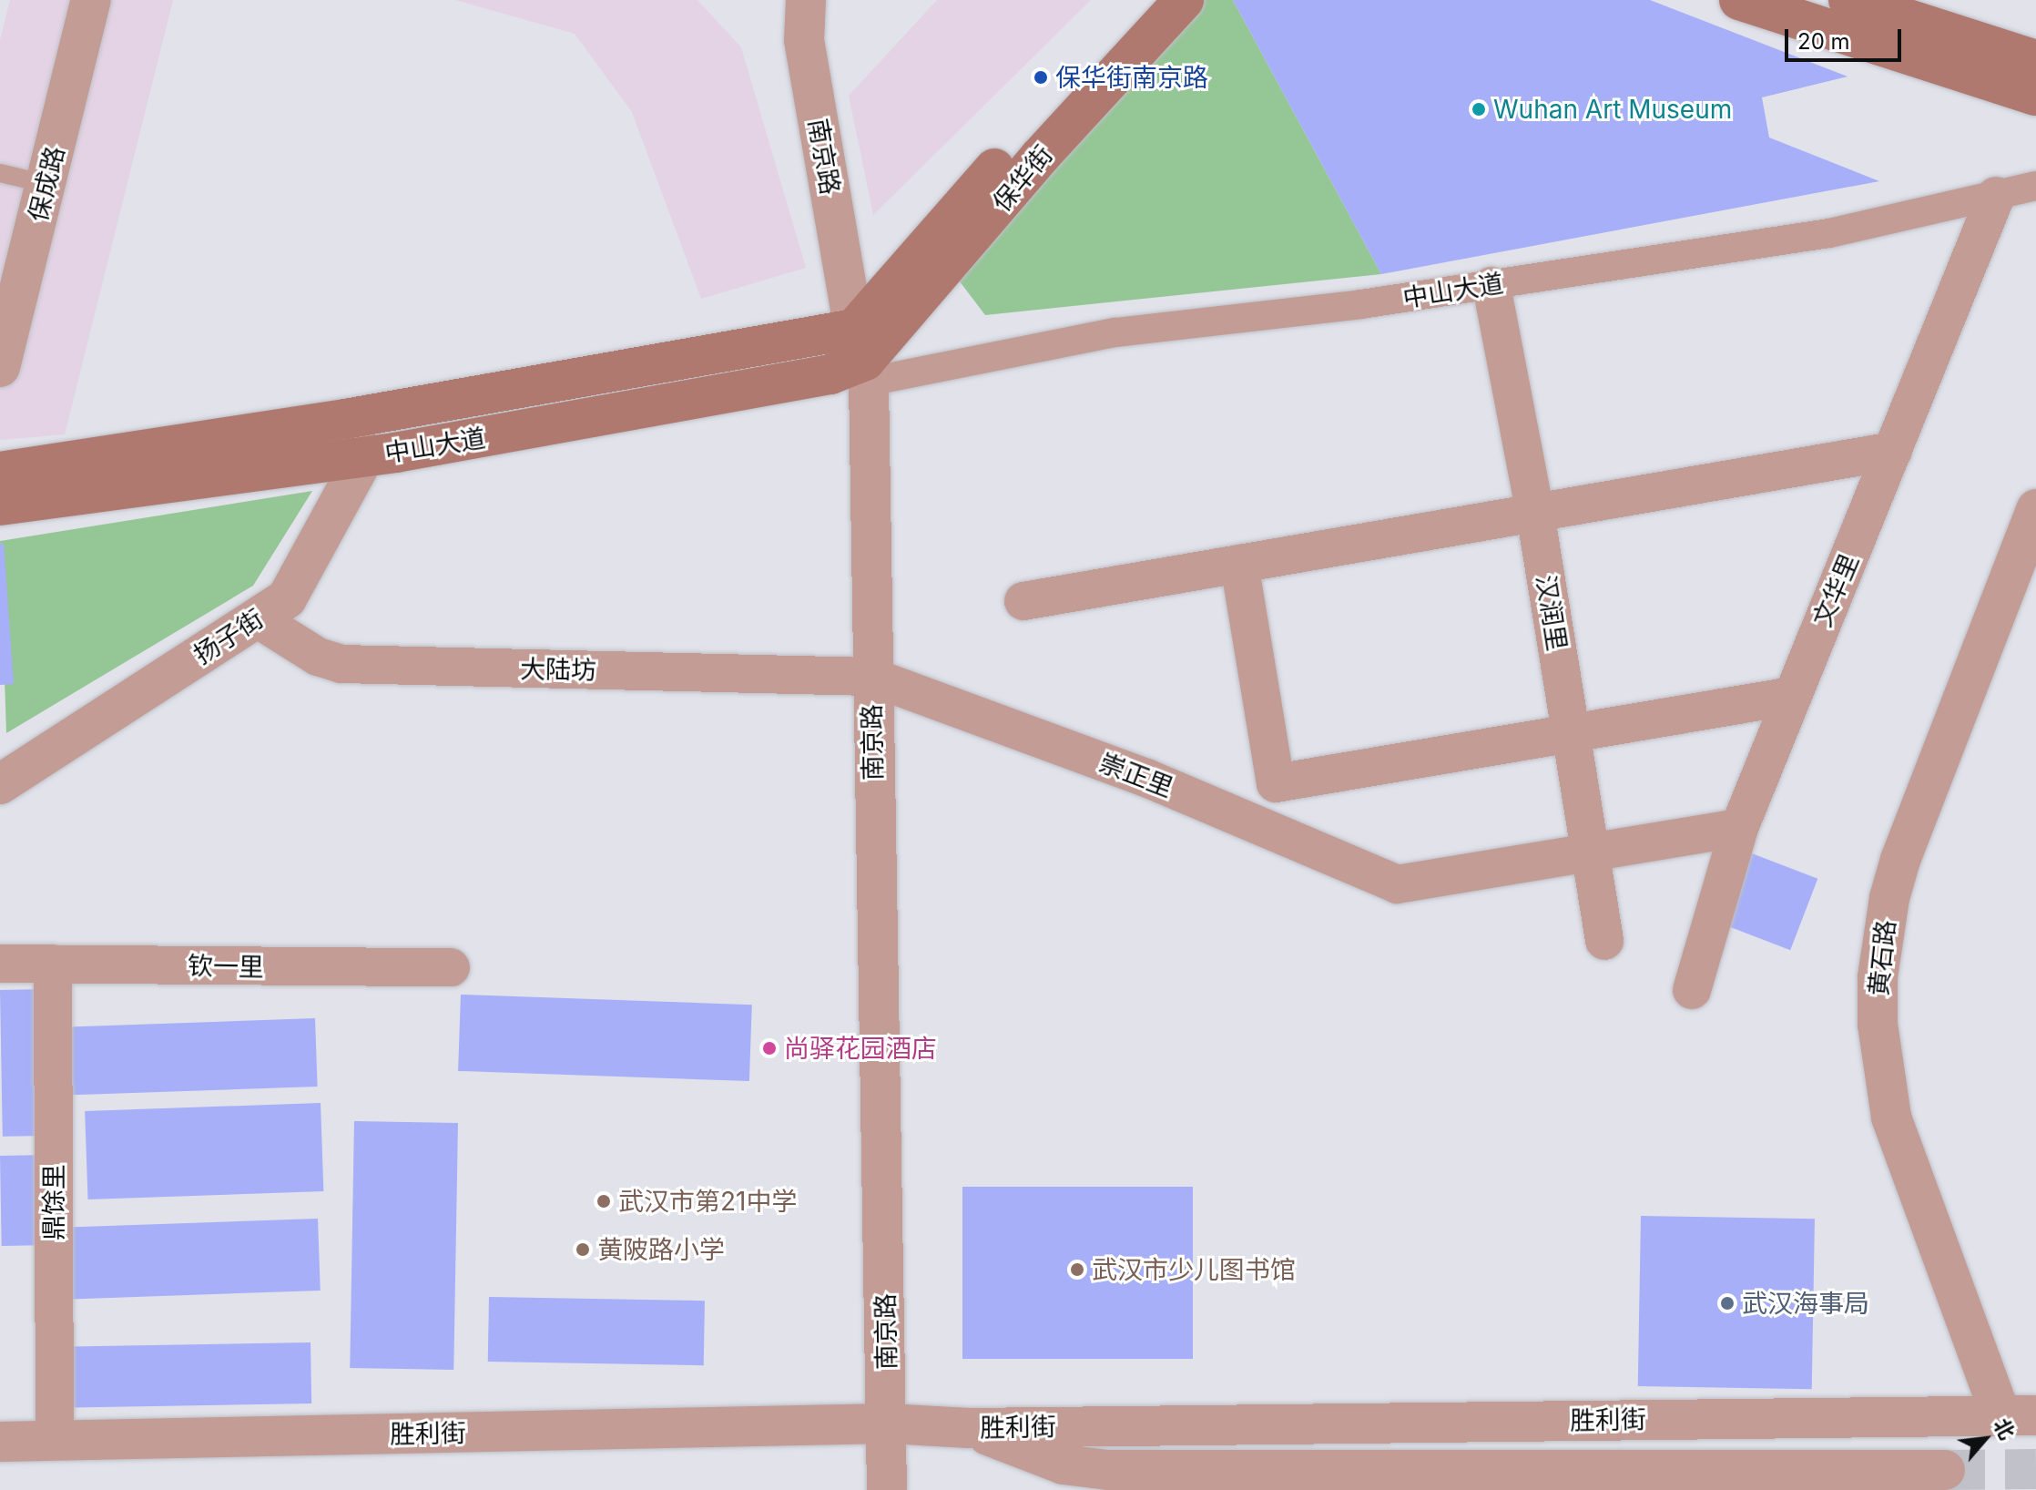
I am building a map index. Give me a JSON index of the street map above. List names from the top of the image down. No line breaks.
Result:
{"streets":{"main road":["保华街","中山大道"],"street":["南京路","保成路","文华里","汉润里","扬子街","大陆坊","崇正里","黄石路","钦一里","鼎馀里","胜利街"]},"crossings":[["南京路","保华街"],["南京路","中山大道"],["南京路","大陆坊"],["南京路","崇正里"],["南京路","胜利街"],["保华街","中山大道"],["中山大道","文华里"],["中山大道","扬子街"],["汉润里","崇正里"],["扬子街","大陆坊"],["大陆坊","崇正里"],["黄石路","胜利街"],["钦一里","鼎馀里"],["鼎馀里","胜利街"]],"places":["保华街南京路","Wuhan Art Museum","尚驿花园酒店","武汉市第21中学","黄陂路小学","武汉市少儿图书馆","武汉海事局"],"scale_bar":"20 m","north":"top right"}
